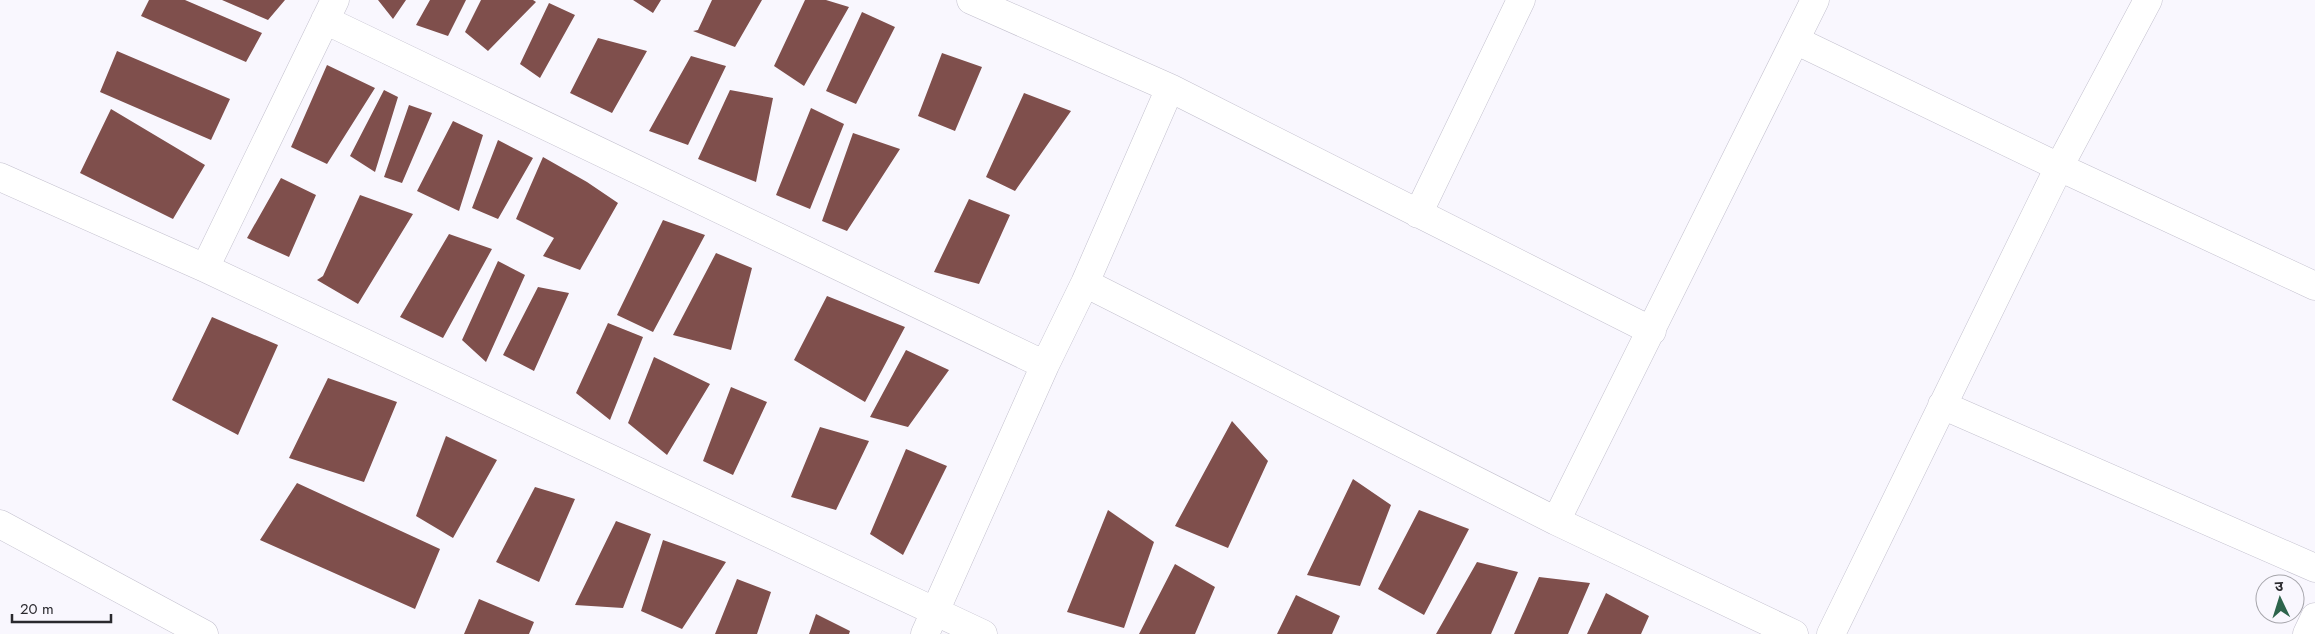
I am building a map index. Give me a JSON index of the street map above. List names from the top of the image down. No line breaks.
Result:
{"scale_bar":"20 m","north":"top"}
